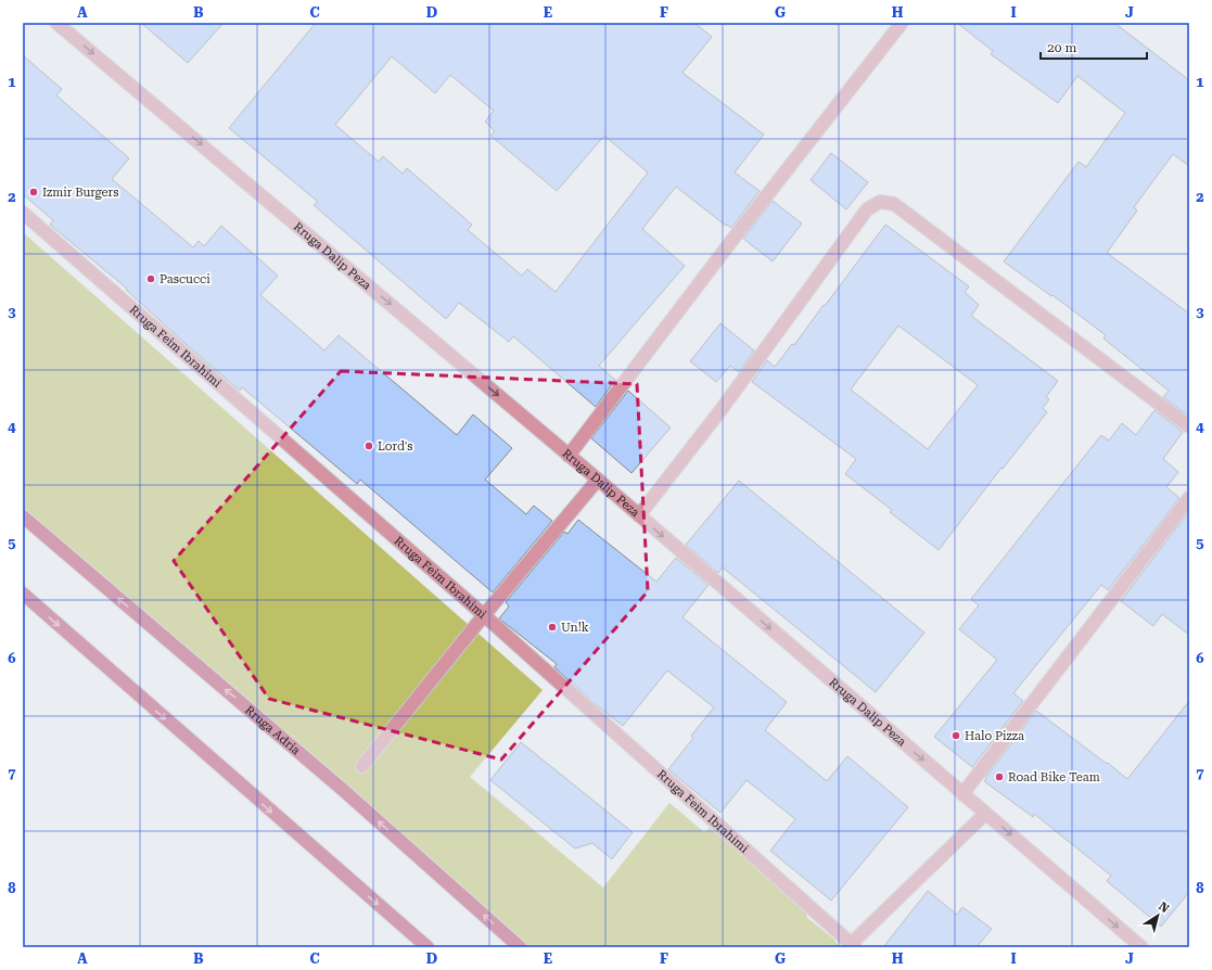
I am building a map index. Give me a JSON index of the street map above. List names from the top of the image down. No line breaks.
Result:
{"streets":{"main road":["Rruga Adria"],"street":["Rruga Dalip Peza","Rruga Feim Ibrahimi"]},"one_way":["Rruga Dalip Peza"],"places":["Izmir Burgers","Pascucci","Lord's","Un!k","Halo Pizza","Road Bike Team"],"scale_bar":"20 m","north":"top right","grid":{"columns":["A","B","C","D","E","F","G","H","I","J"],"rows":["1","2","3","4","5","6","7","8"]}}
